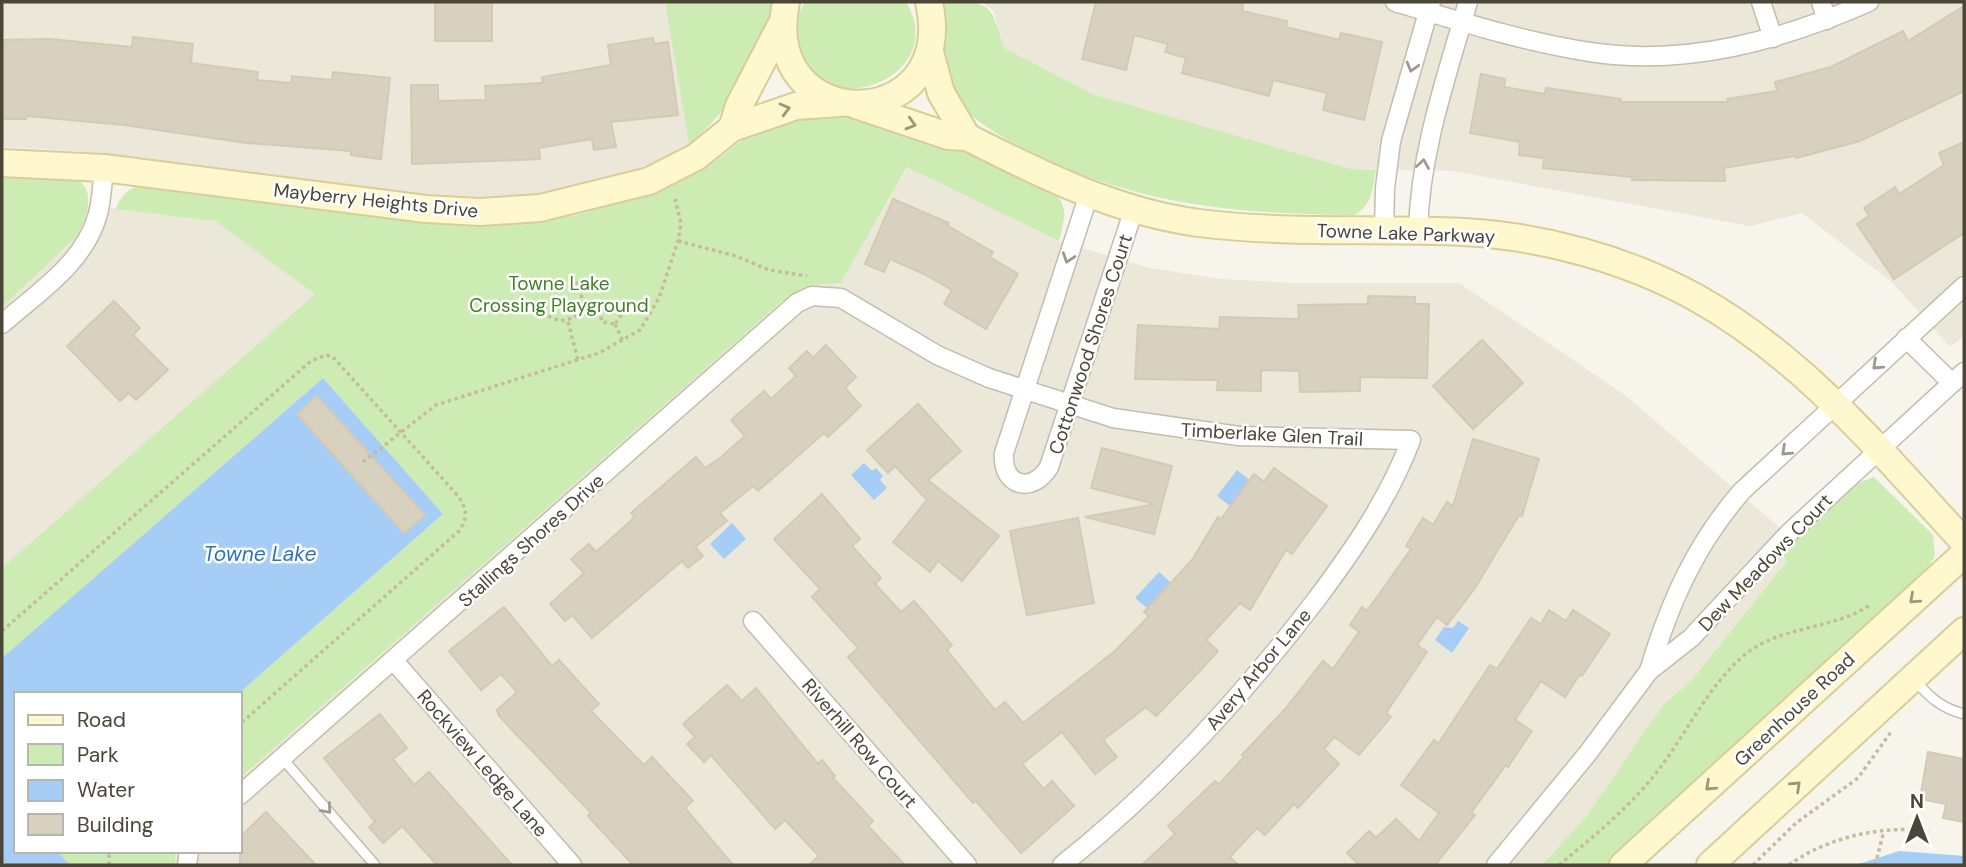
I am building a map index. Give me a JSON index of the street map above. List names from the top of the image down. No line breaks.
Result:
{"streets":{"street":["Mayberry Heights Drive","Towne Lake Parkway","Cottonwood Shores Court","Timberlake Glen Trail","Stallings Shores Drive","Dew Meadows Court","Avery Arbor Lane","Greenhouse Road","Riverhill Row Court","Rockview Ledge Lane"]},"crossings":[["Mayberry Heights Drive","Towne Lake Parkway"],["Towne Lake Parkway","Cottonwood Shores Court"],["Towne Lake Parkway","Dew Meadows Court"],["Cottonwood Shores Court","Timberlake Glen Trail"],["Timberlake Glen Trail","Stallings Shores Drive"],["Timberlake Glen Trail","Avery Arbor Lane"],["Stallings Shores Drive","Rockview Ledge Lane"]],"water":["Towne Lake"],"parks":["Towne Lake Crossing Playground"],"legend":["Road","Park","Water","Building"],"north":"top"}
